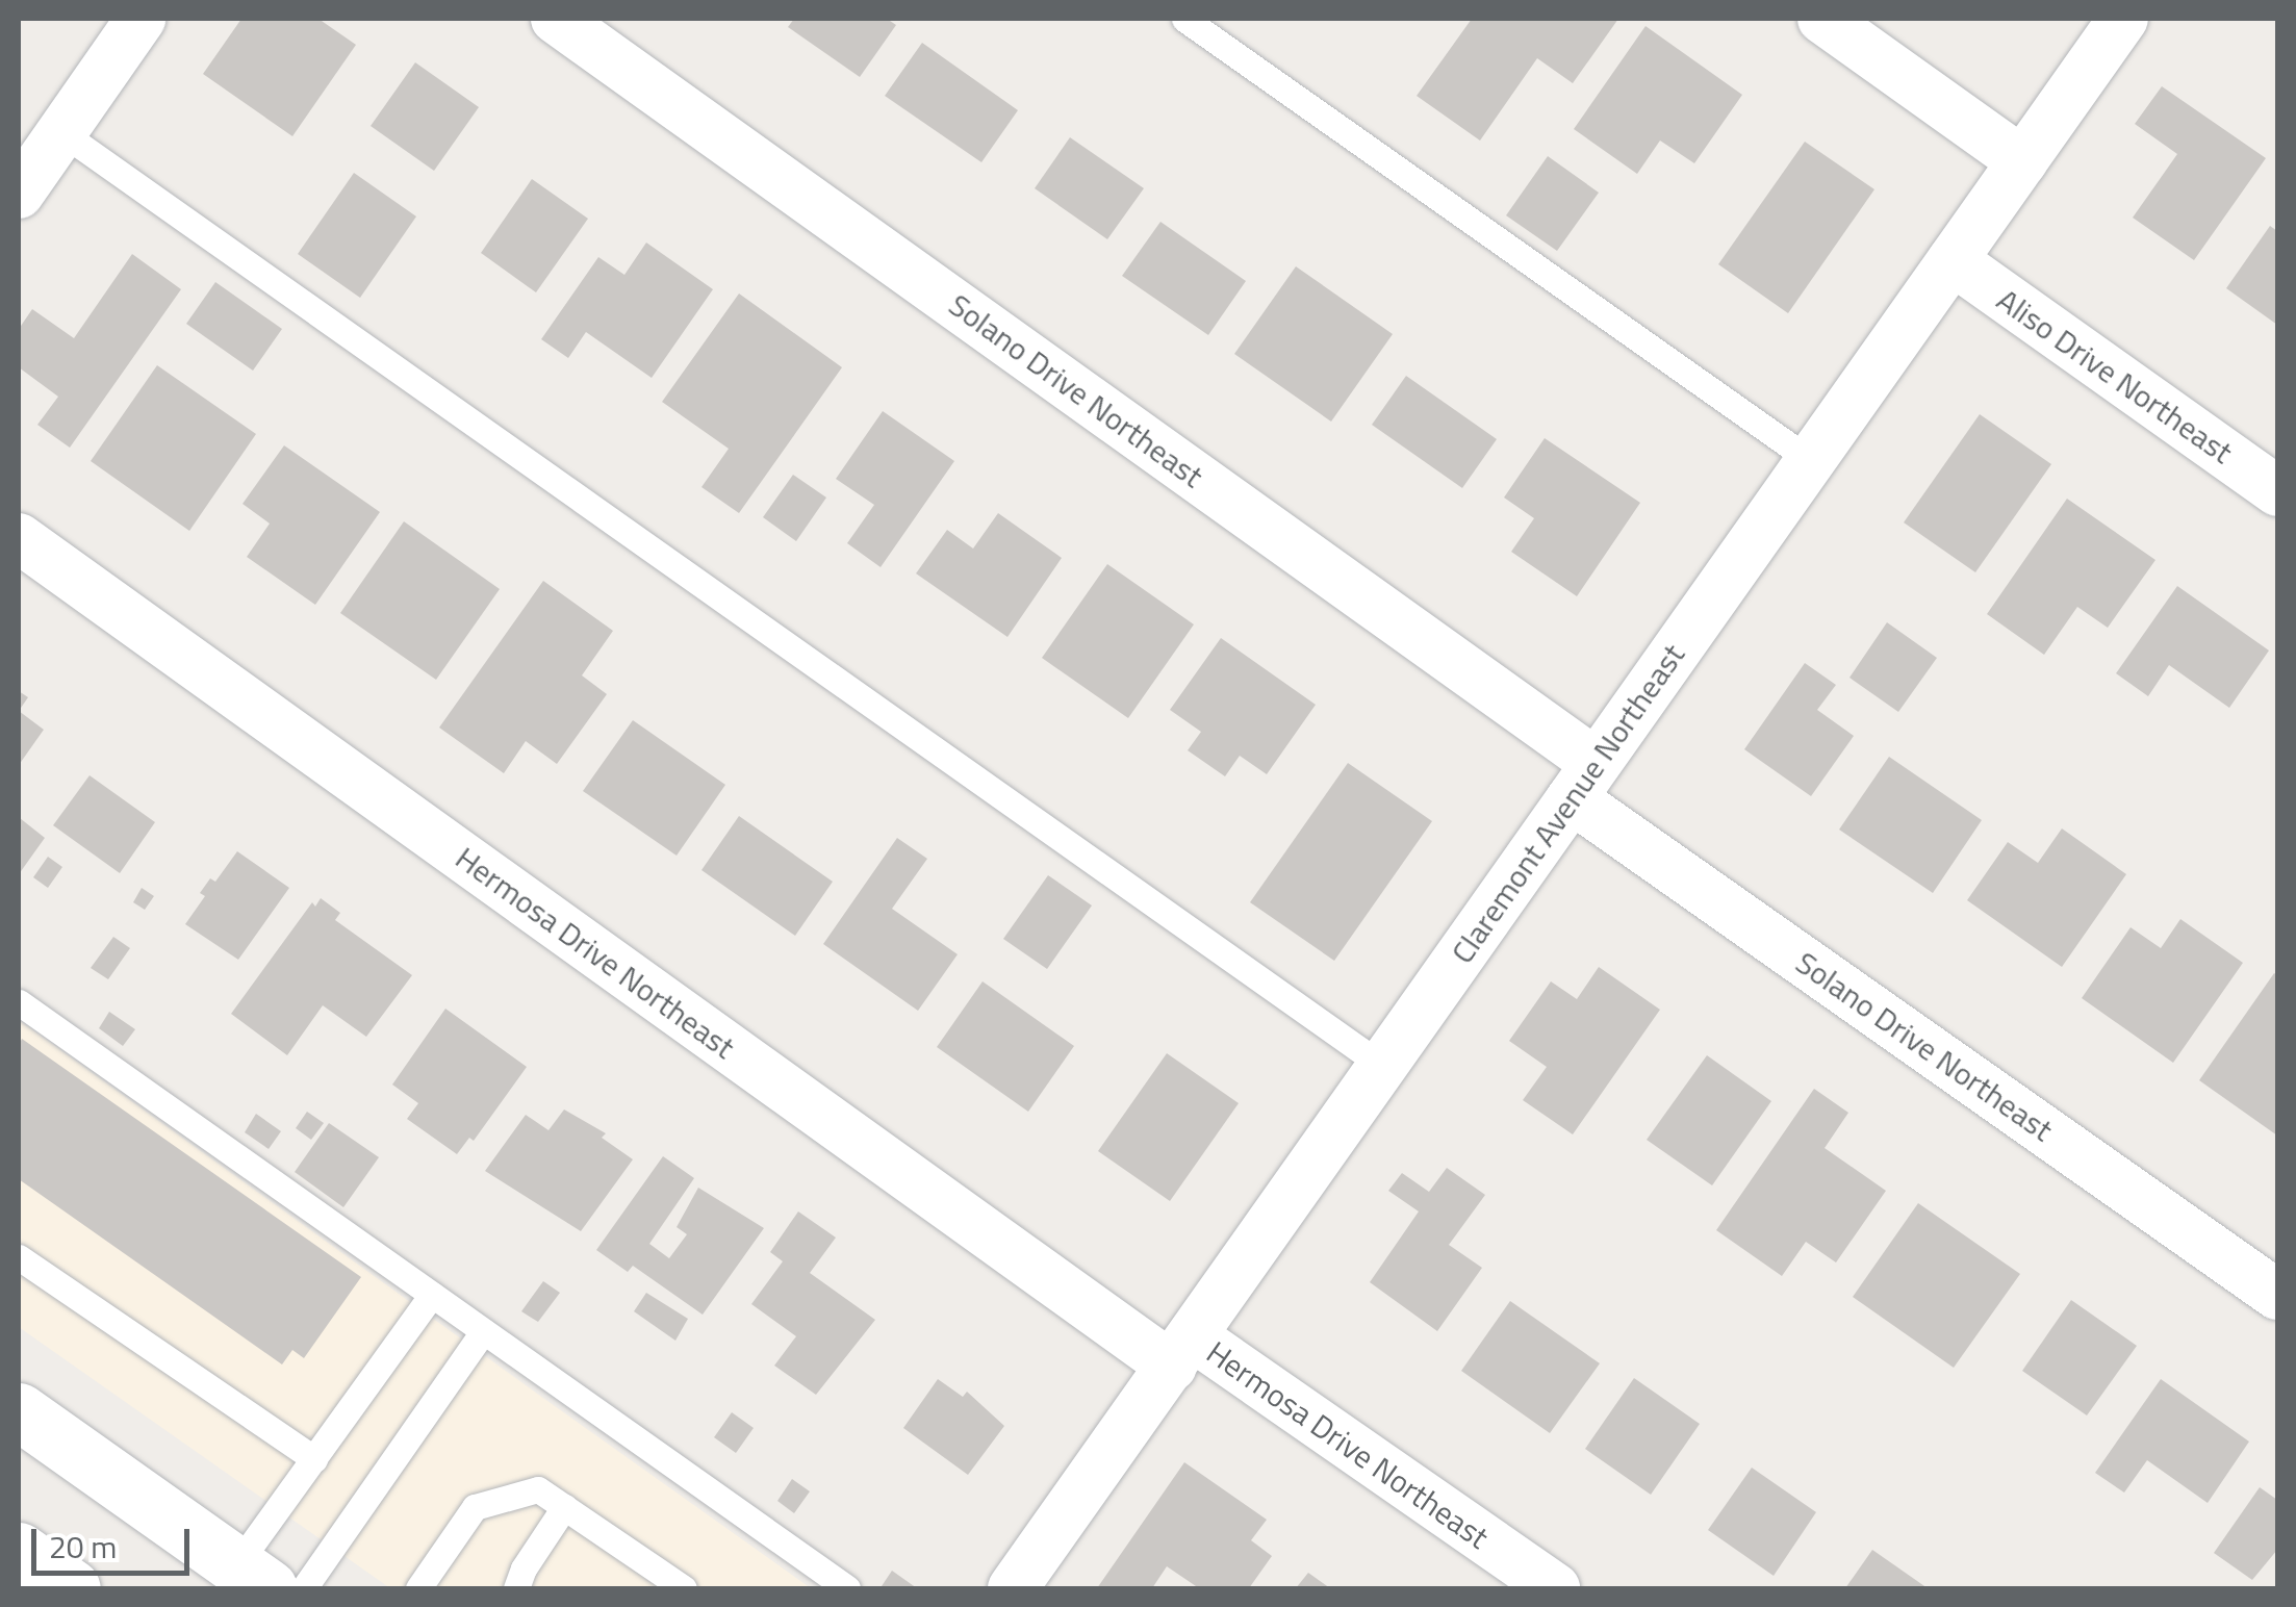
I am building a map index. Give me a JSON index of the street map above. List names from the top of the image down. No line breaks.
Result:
{"streets":{"street":["Aliso Drive Northeast","Solano Drive Northeast","Claremont Avenue Northeast","Hermosa Drive Northeast"]},"crossings":[["Aliso Drive Northeast","Claremont Avenue Northeast"],["Solano Drive Northeast","Claremont Avenue Northeast"],["Claremont Avenue Northeast","Hermosa Drive Northeast"]],"scale_bar":"20 m"}
